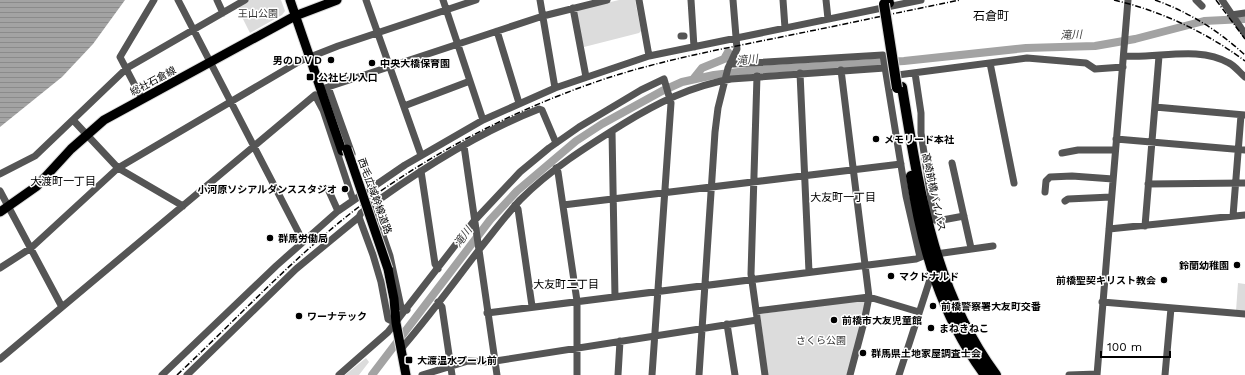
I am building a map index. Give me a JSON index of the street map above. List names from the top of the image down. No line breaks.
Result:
{"streets":{"highway":["高崎前橋バイパス"],"main road":["総社石倉線","西毛広域幹線道路"]},"crossings":[["総社石倉線","西毛広域幹線道路"]],"districts":["石倉町","大渡町一丁目","大友町一丁目","大友町二丁目"],"water":["滝川"],"parks":["王山公園","さくら公園"],"places":{"other":["男のＤＶＤ","中央大橋保育園","メモリード本社","小河原ソシアルダンススタジオ","群馬労働局","鈴蘭幼稚園","マクドナルド","前橋聖契キリスト教会","前橋警察署大友町交番","ワーナテック","前橋市大友児童館","まねきねこ","群馬県土地家屋調査士会"],"transit":["公社ビル入口","大渡温水プール前"]},"scale_bar":"100 m"}
